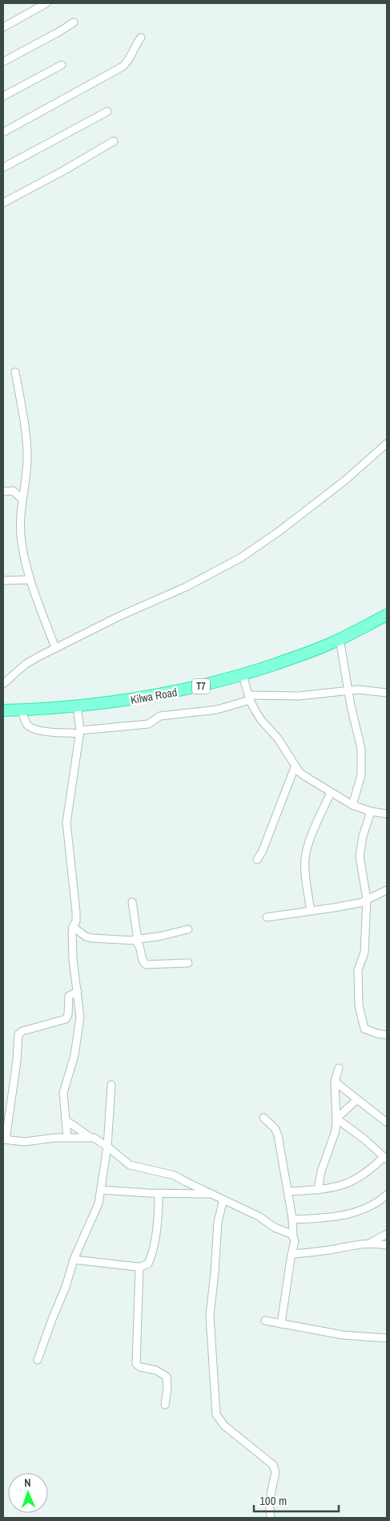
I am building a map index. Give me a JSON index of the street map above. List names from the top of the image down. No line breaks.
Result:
{"streets":{"highway":["T7","Kilwa Road"]},"scale_bar":"100 m","north":"top"}
